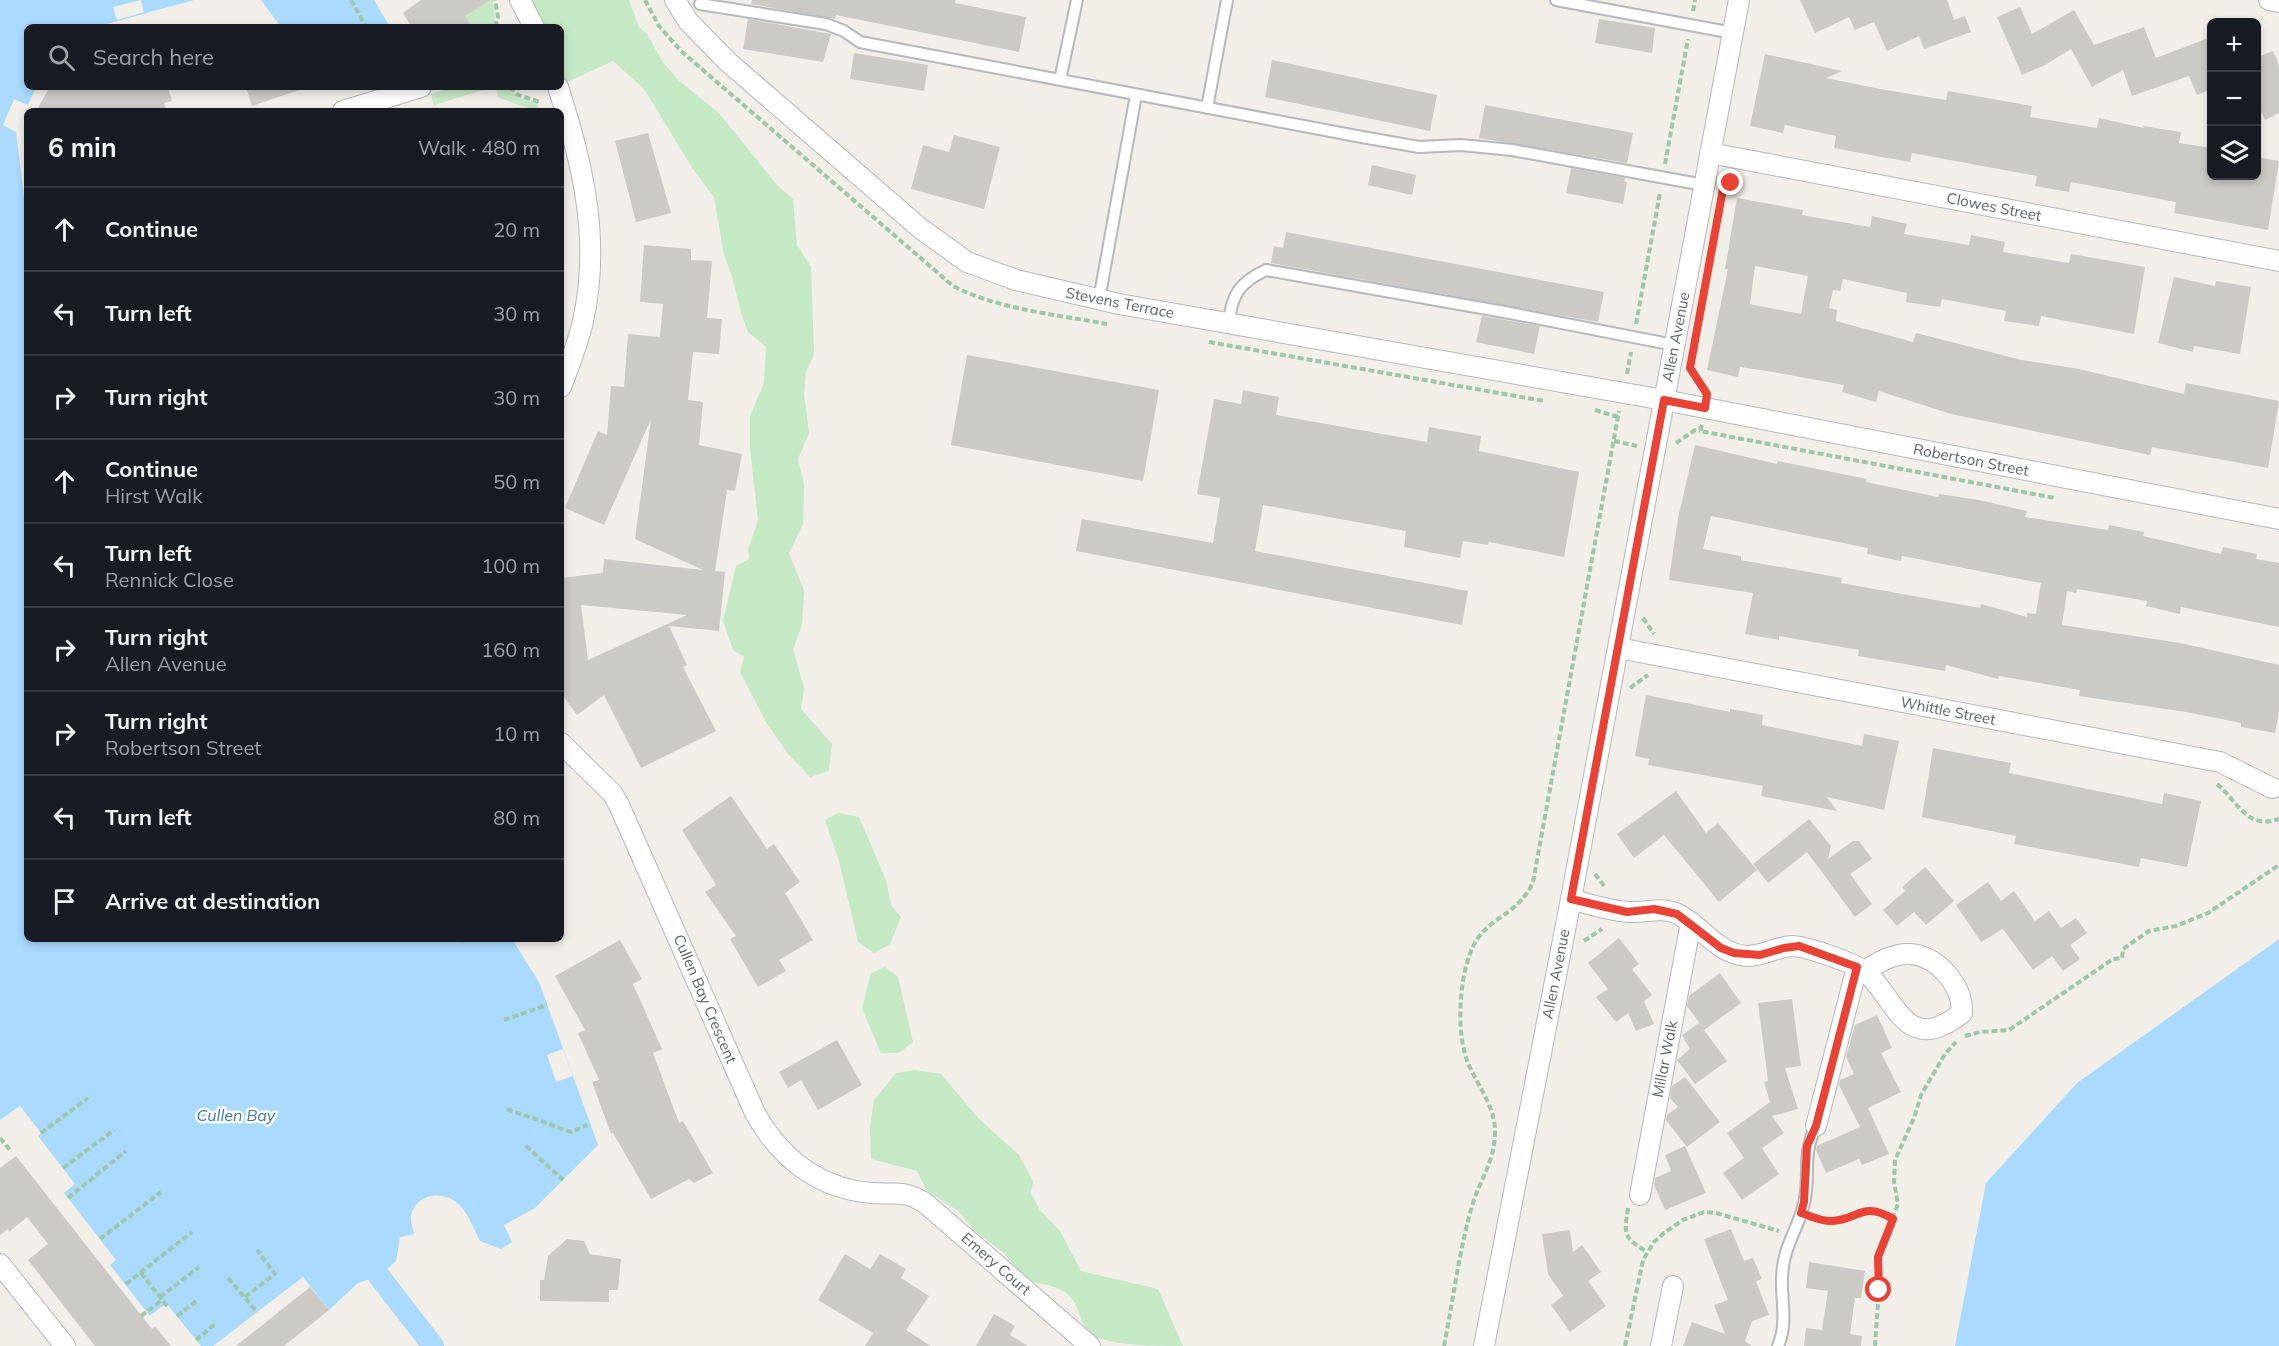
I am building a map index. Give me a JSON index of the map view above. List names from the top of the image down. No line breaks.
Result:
{"streets":{"street":["Clowes Street","Stevens Terrace","Allen Avenue","Robertson Street","Whittle Street","Cullen Bay Crescent","Millar Walk","Emery Court"]},"crossings":[["Clowes Street","Allen Avenue"],["Stevens Terrace","Allen Avenue"],["Stevens Terrace","Robertson Street"],["Allen Avenue","Robertson Street"],["Allen Avenue","Whittle Street"],["Cullen Bay Crescent","Emery Court"]],"water":["Cullen Bay"],"page":{"map_buttons":["+","−"],"search":"Search here","heading":["6 min","Walk · 480 m"],"list":[["Continue","20 m"],["Turn left","30 m"],["Turn right","30 m"],["Continue","Hirst Walk","50 m"],["Turn left","Rennick Close","100 m"],["Turn right","Allen Avenue","160 m"],["Turn right","Robertson Street","10 m"],["Turn left","80 m"],"Arrive at destination"]}}
